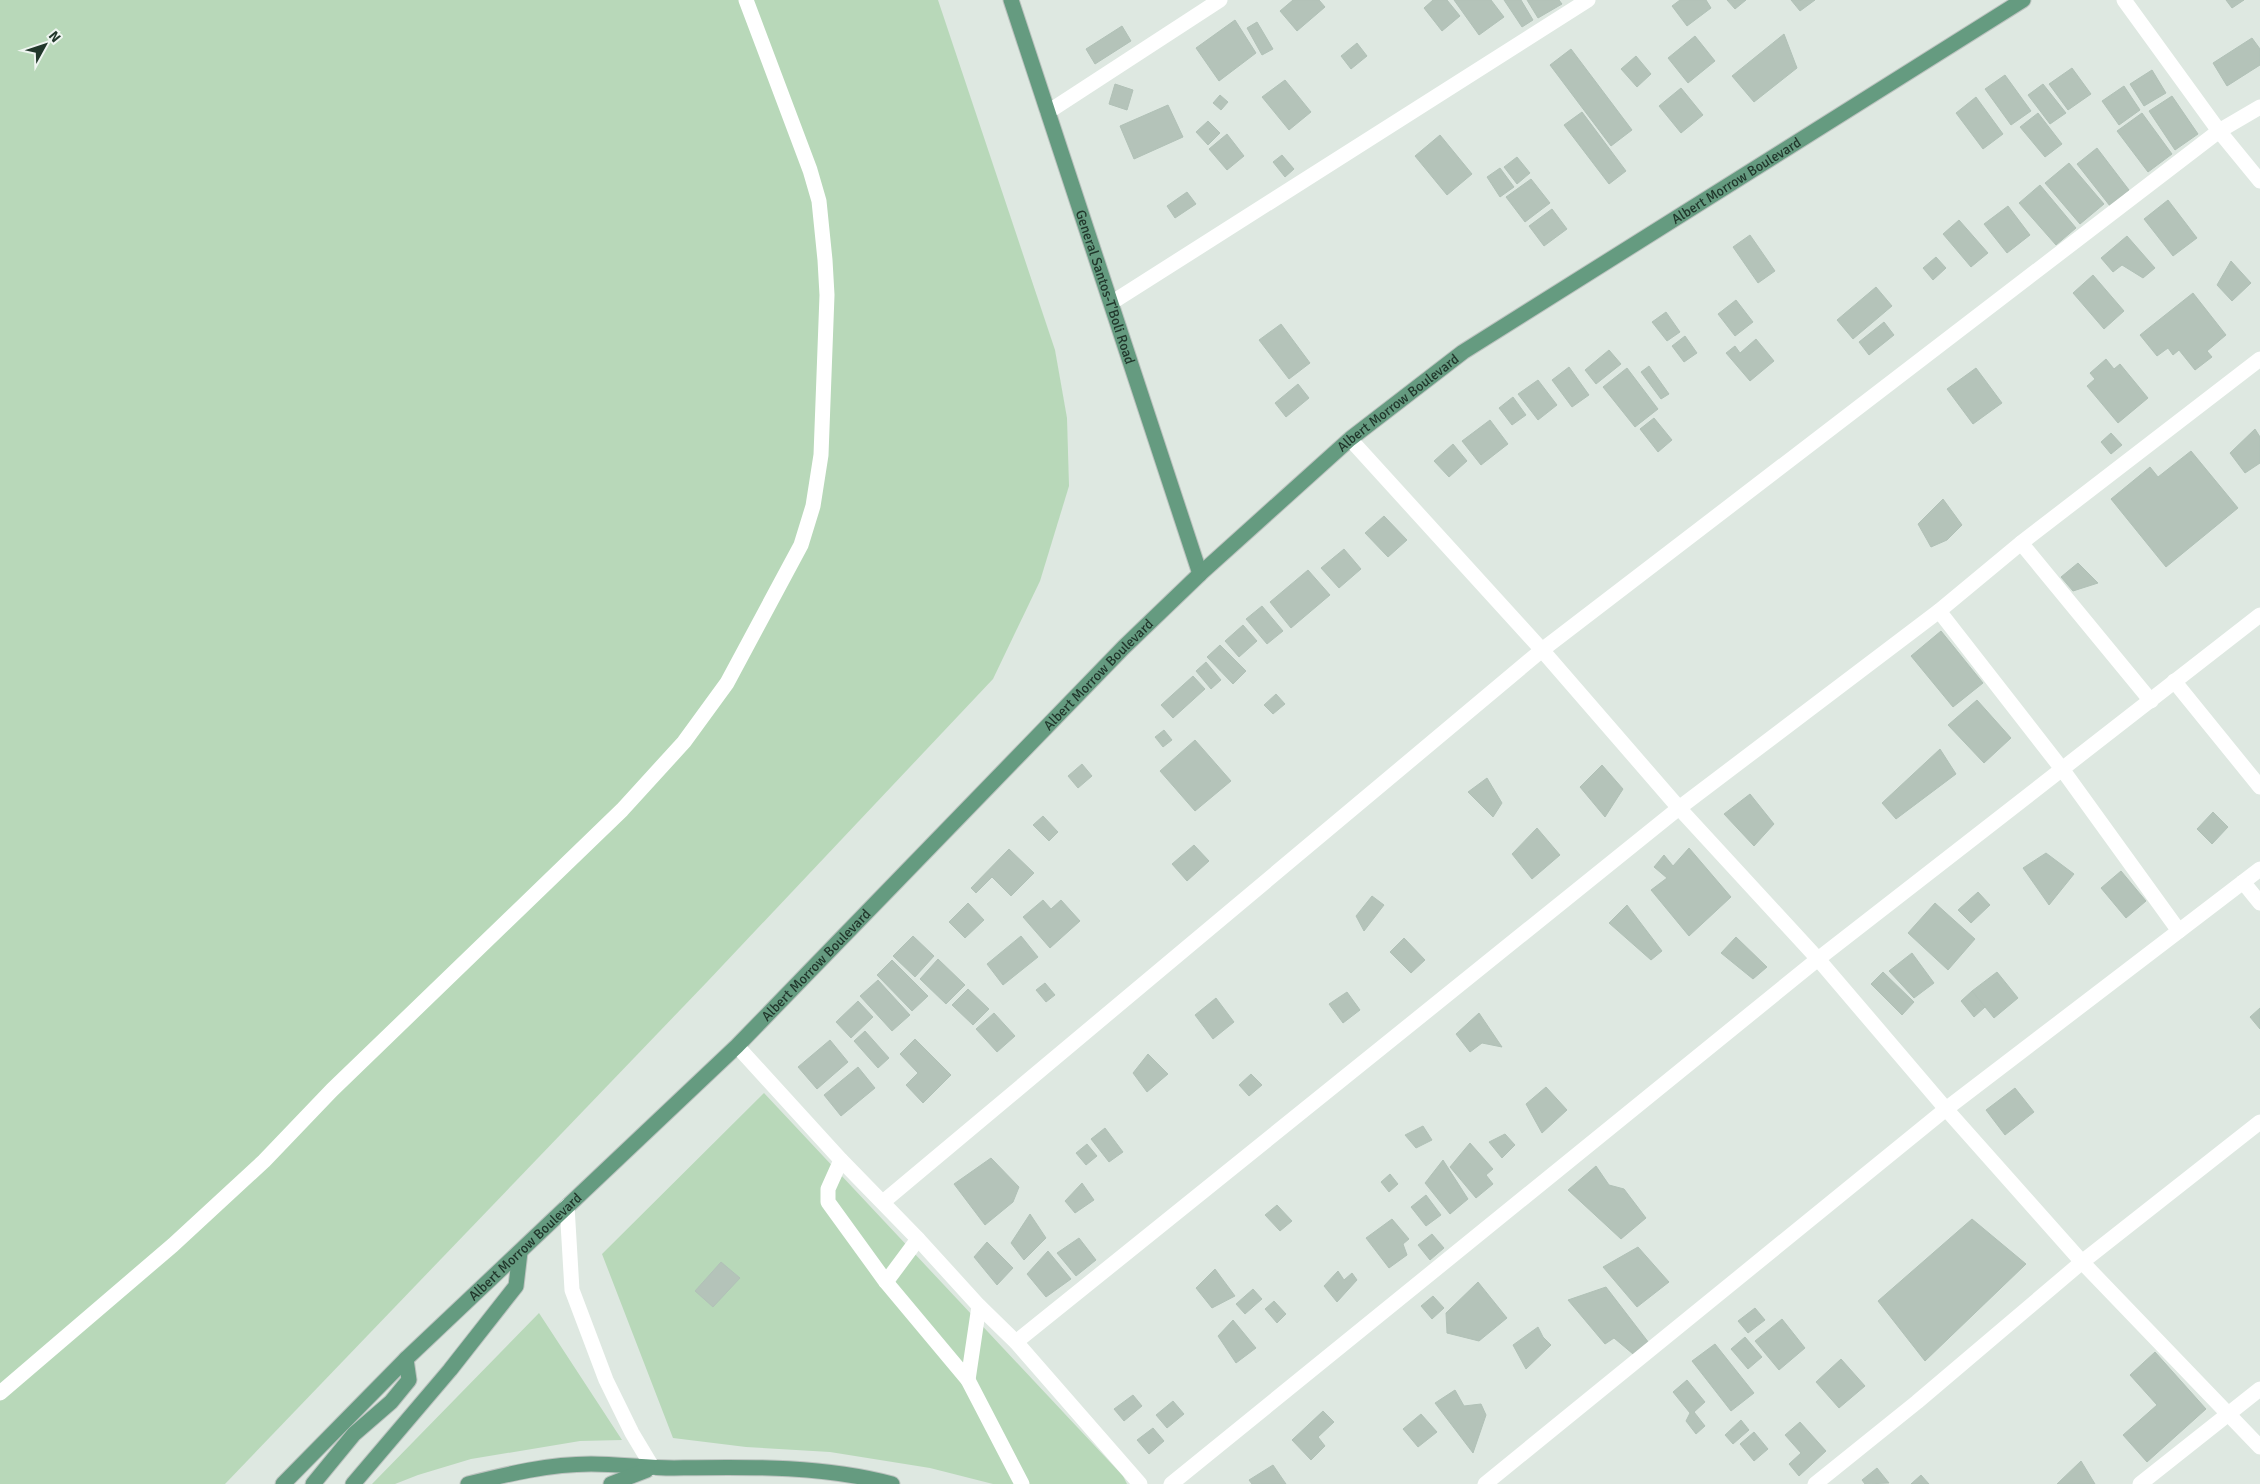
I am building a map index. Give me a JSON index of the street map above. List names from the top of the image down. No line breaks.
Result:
{"streets":{"main road":["Albert Morrow Boulevard","General Santos-T'Boli Road"]},"crossings":[["Albert Morrow Boulevard","General Santos-T'Boli Road"]],"north":"top right"}
